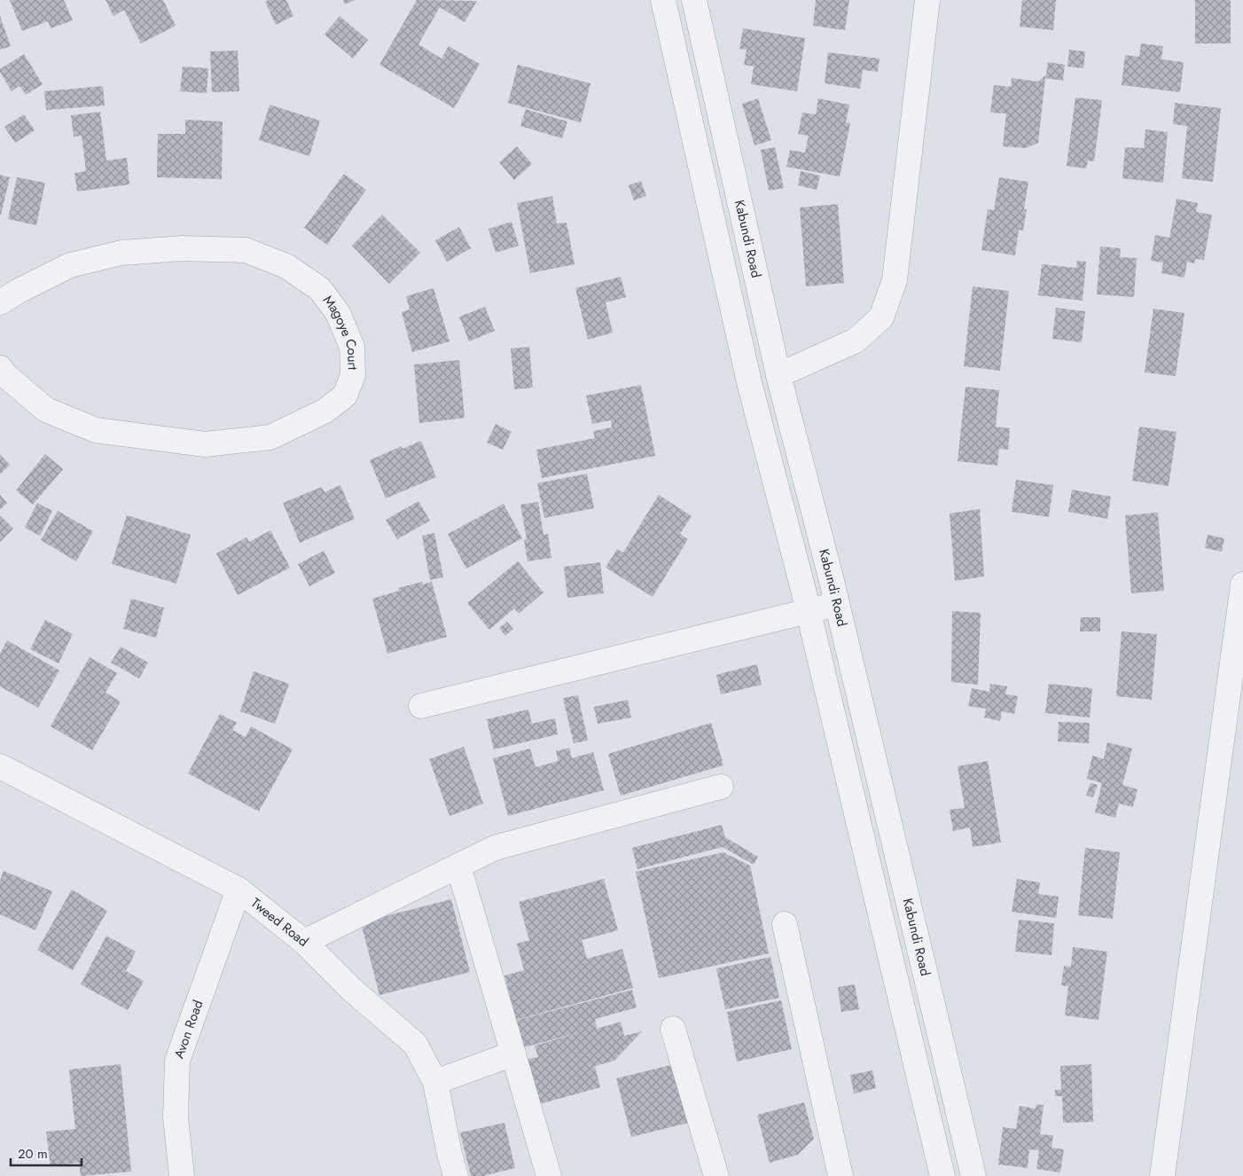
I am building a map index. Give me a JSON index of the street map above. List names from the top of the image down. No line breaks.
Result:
{"streets":{"street":["Kabundi Road","Magoye Court","Tweed Road","Avon Road"]},"crossings":[["Tweed Road","Avon Road"]],"scale_bar":"20 m"}
